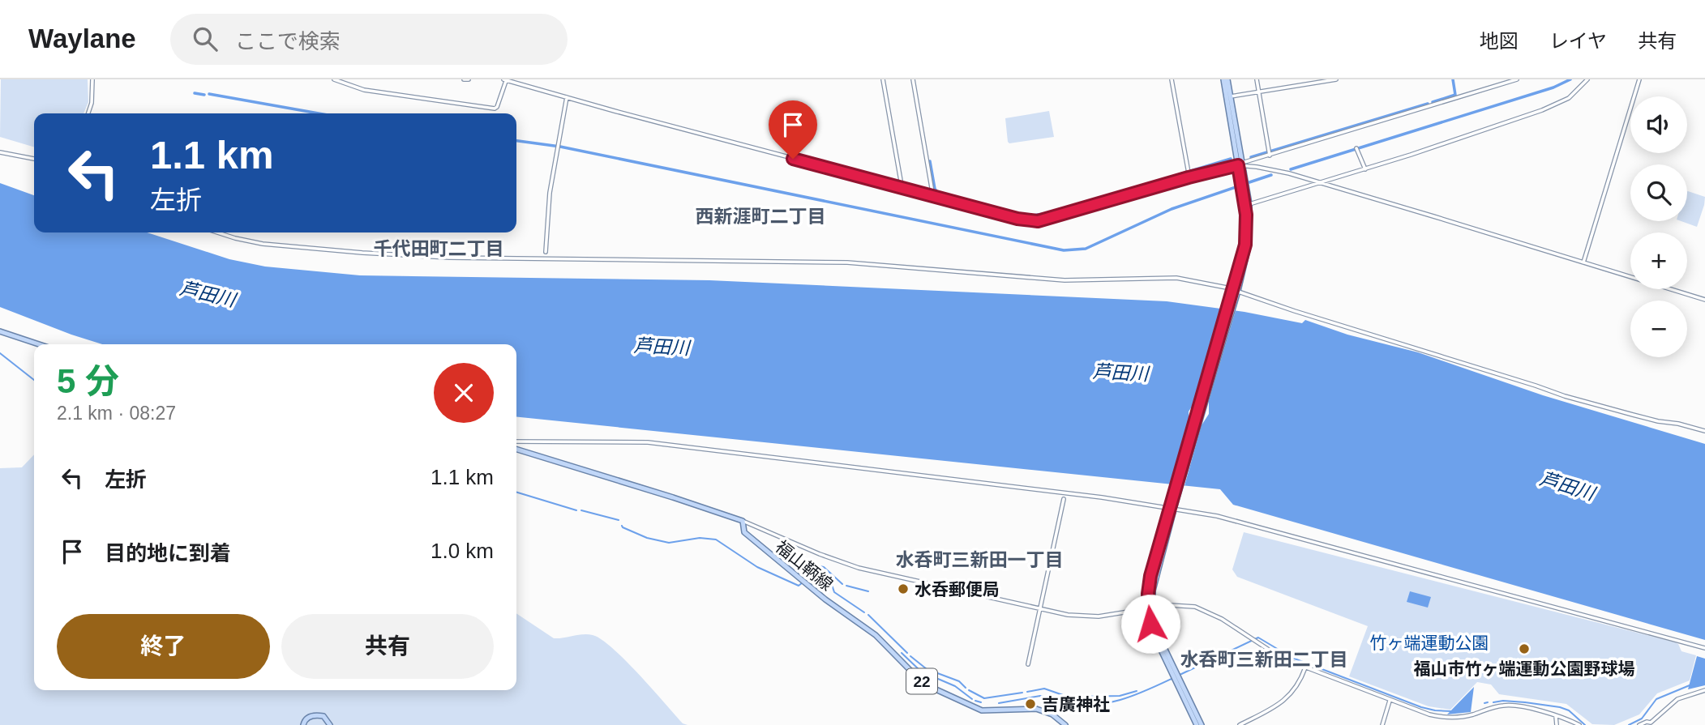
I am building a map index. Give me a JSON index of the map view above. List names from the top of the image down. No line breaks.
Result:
{"streets":{"main road":["福山鞆線","22"]},"districts":["西新涯町二丁目","千代田町二丁目","水呑町三新田一丁目","水呑町三新田二丁目"],"water":["芦田川"],"parks":["竹ヶ端運動公園"],"places":["水呑郵便局","福山市竹ヶ端運動公園野球場","吉廣神社"],"page":{"header":"Waylane","search":"ここで検索","nav":["地図","レイヤ","共有"],"map_buttons":["+","−"],"turn":["1.1 km","左折"],"heading":["5 分","2.1 km · 08:27"],"list":[{"name":"左折","value":"1.1 km"},{"name":"目的地に到着","value":"1.0 km"}],"buttons":["終了","共有"]}}
